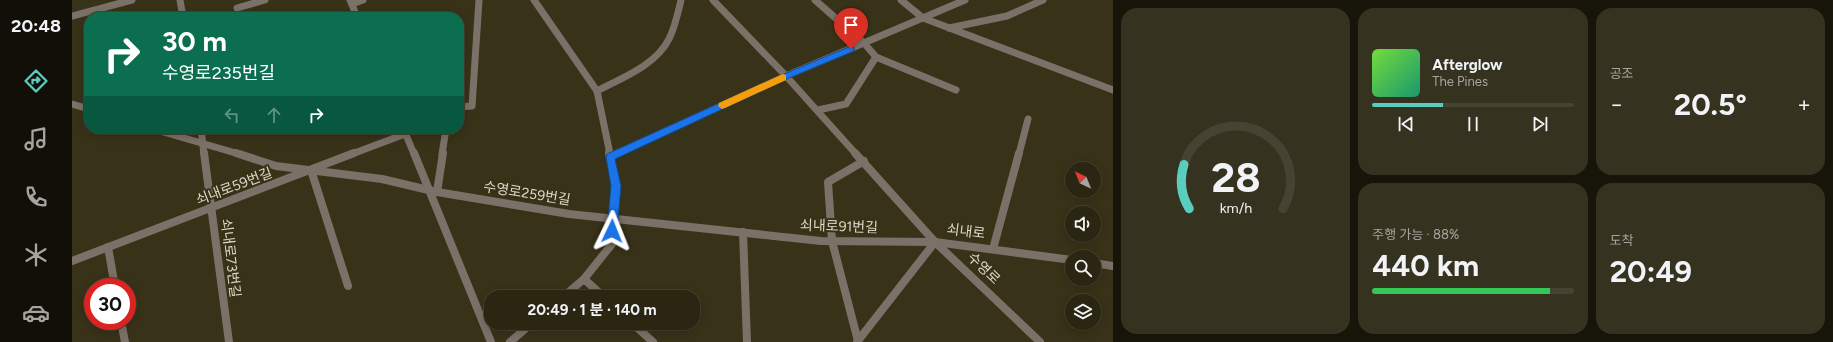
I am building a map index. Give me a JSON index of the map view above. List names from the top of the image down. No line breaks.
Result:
{"streets":{"street":["쇠내로59번길","수영로259번길","쇠내로91번길","쇠내로","쇠내로73번길","수영로"]},"crossings":[["쇠내로59번길","수영로259번길"],["쇠내로59번길","쇠내로73번길"],["수영로259번길","쇠내로91번길"],["수영로259번길","쇠내로73번길"],["쇠내로91번길","쇠내로"],["쇠내로91번길","수영로"],["쇠내로","수영로"]],"north":"top left","page":{"tabs":"20:48","tile":["공조",["주행 가능 · 88%","440 km"],["도착","20:49"]],"turn":["30 m","수영로235번길"],"song":["Afterglow","The Pines"],"heat":["−","20.5°","+"],"limit":"30","trip":"20:49 · 1 분 · 140 m","gauge":["28","km/h"]}}
